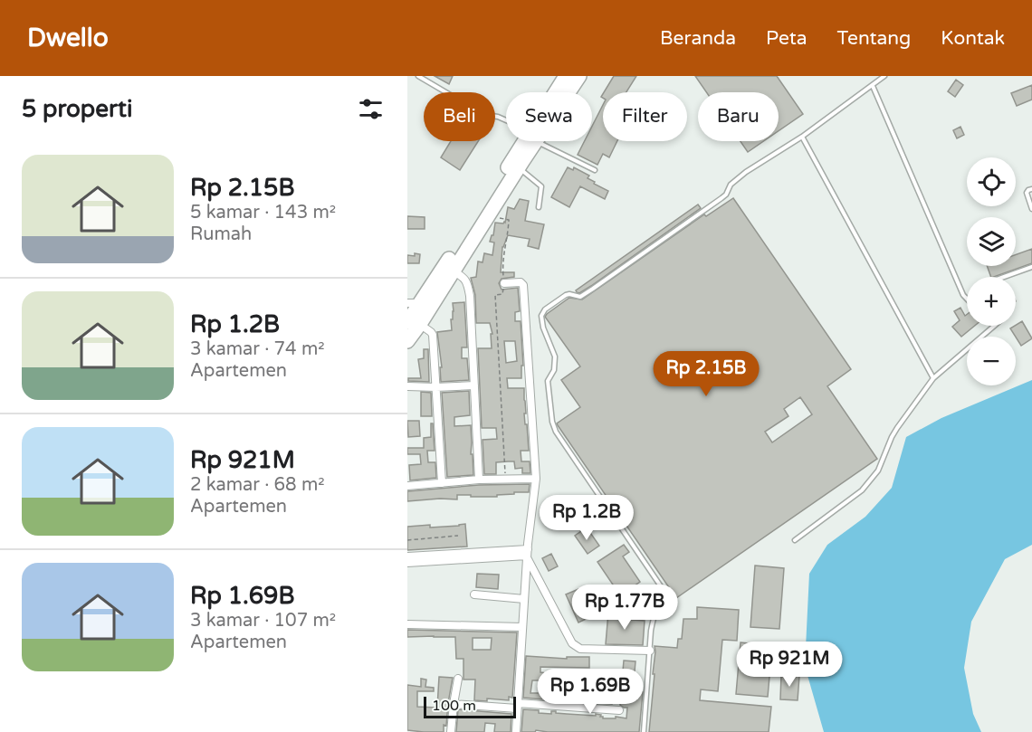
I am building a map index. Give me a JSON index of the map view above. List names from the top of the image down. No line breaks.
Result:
{"scale_bar":"100 m","page":{"header":"Dwello","nav":["Beranda","Peta","Tentang","Kontak"],"heading":"5 properti","chip":["Beli","Sewa","Filter","Baru"],"list":[{"name":"Rp 2.15B","note":"5 kamar · 143 m² · Rumah"},{"name":"Rp 1.2B","note":"3 kamar · 74 m² · Apartemen"},{"name":"Rp 921M","note":"2 kamar · 68 m² · Apartemen"},{"name":"Rp 1.69B","note":"3 kamar · 107 m² · Apartemen"}],"map_buttons":["+","−"],"price":["Rp 2.15B","Rp 1.2B","Rp 1.77B","Rp 921M","Rp 1.69B"],"scale":"100 m"}}
